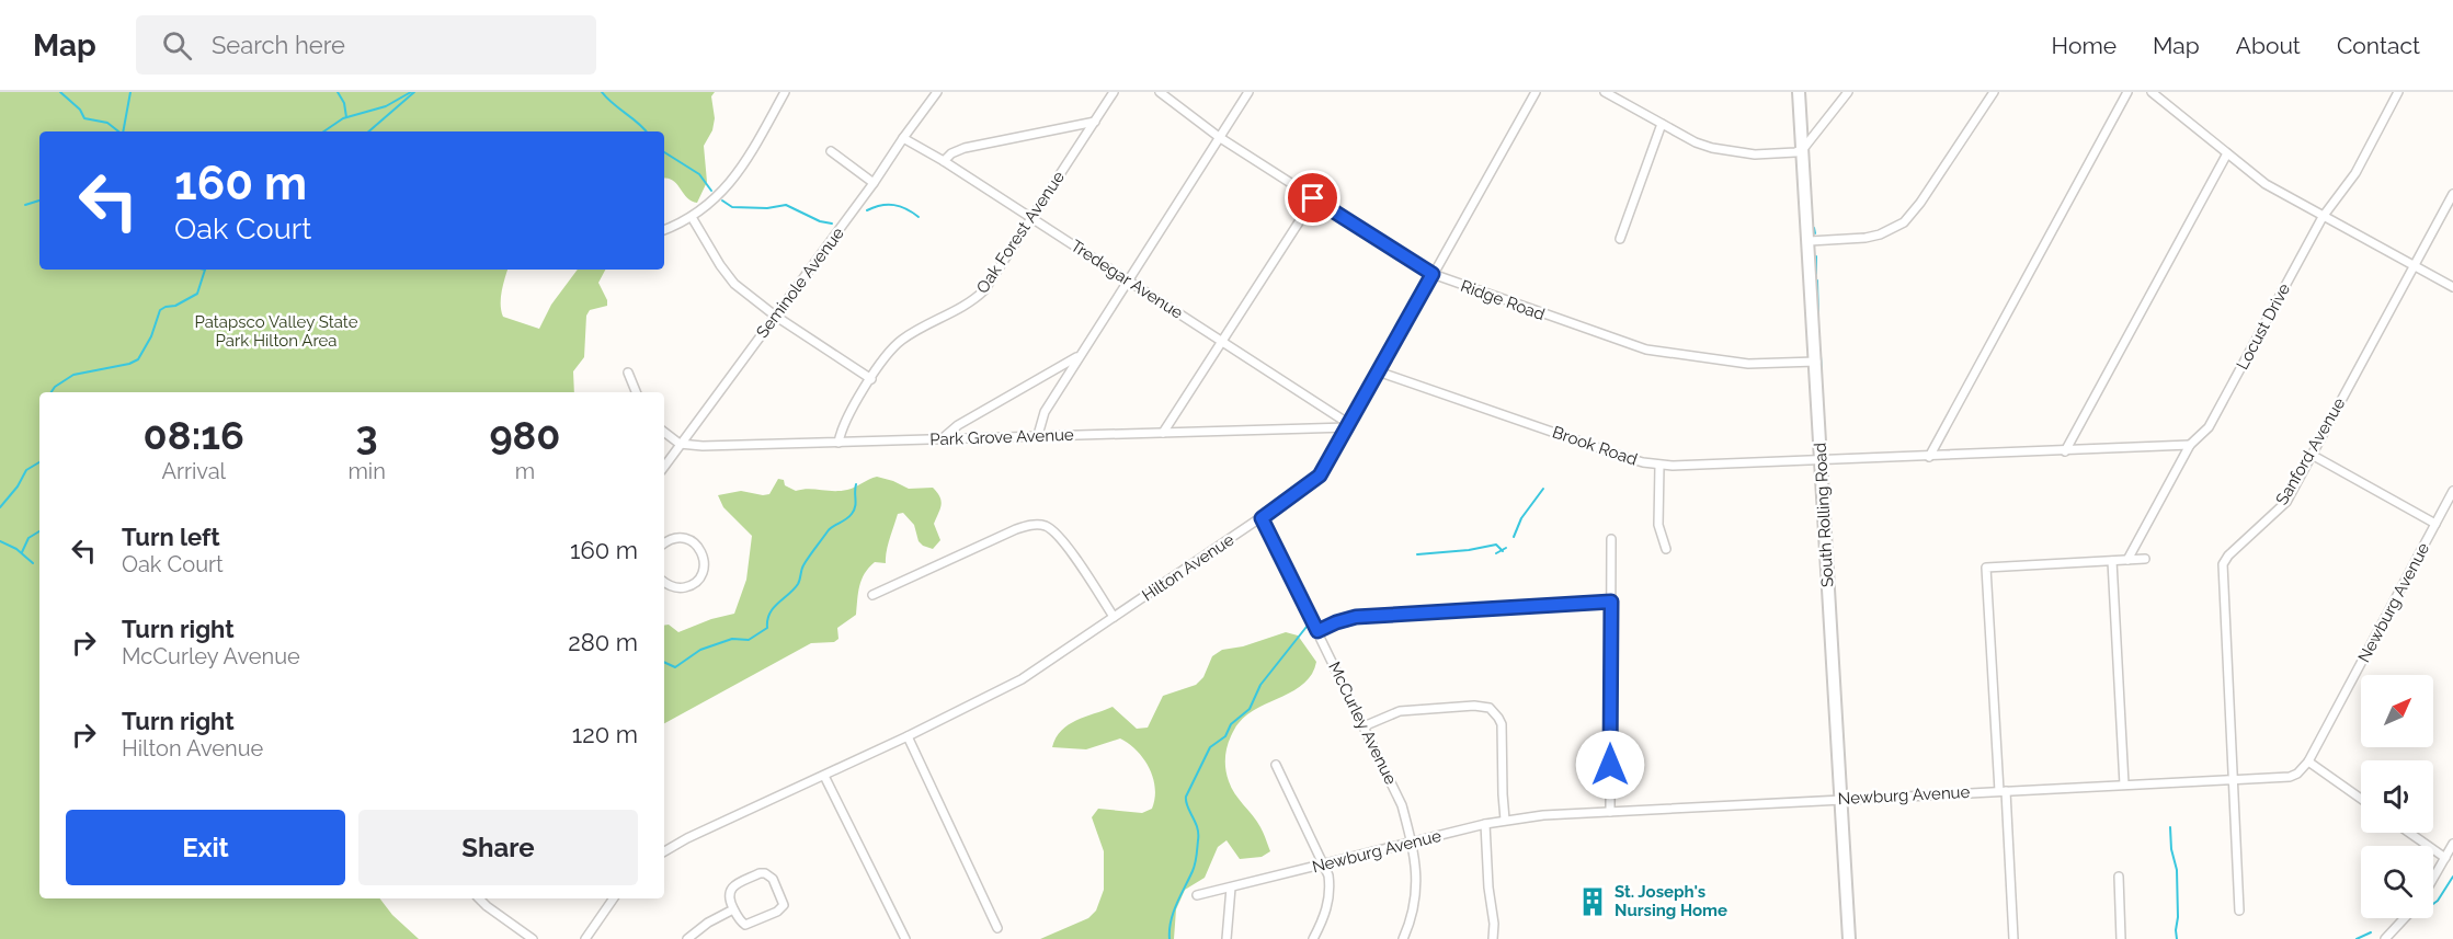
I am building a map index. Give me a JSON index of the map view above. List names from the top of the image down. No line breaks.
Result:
{"streets":{"main road":["South Rolling Road"],"street":["Oak Forest Avenue","Tredegar Avenue","Seminole Avenue","Ridge Road","Locust Drive","Park Grove Avenue","Brook Road","Sanford Avenue","Hilton Avenue","Newburg Avenue","McCurley Avenue"]},"crossings":[["Oak Forest Avenue","Tredegar Avenue"],["Oak Forest Avenue","Park Grove Avenue"],["Tredegar Avenue","Seminole Avenue"],["Tredegar Avenue","Park Grove Avenue"],["Tredegar Avenue","Hilton Avenue"],["Seminole Avenue","Park Grove Avenue"],["Ridge Road","South Rolling Road"],["Ridge Road","Hilton Avenue"],["Locust Drive","Brook Road"],["Park Grove Avenue","Hilton Avenue"],["Brook Road","South Rolling Road"],["Brook Road","Hilton Avenue"],["Sanford Avenue","Newburg Avenue"],["South Rolling Road","Newburg Avenue"],["Hilton Avenue","McCurley Avenue"],["Newburg Avenue","McCurley Avenue"]],"parks":["Patapsco Valley State Park Hilton Area"],"places":{"building":["St. Joseph's Nursing Home"]},"north":"top right","page":{"header":"Map","search":"Search here","nav":["Home","Map","About","Contact"],"turn":["160 m","Oak Court"],"eta":["08:16","Arrival","3","min","980","m"],"list":[{"name":"Turn left","note":"Oak Court","value":"160 m"},{"name":"Turn right","note":"McCurley Avenue","value":"280 m"},{"name":"Turn right","note":"Hilton Avenue","value":"120 m"}],"buttons":["Exit","Share"]}}
